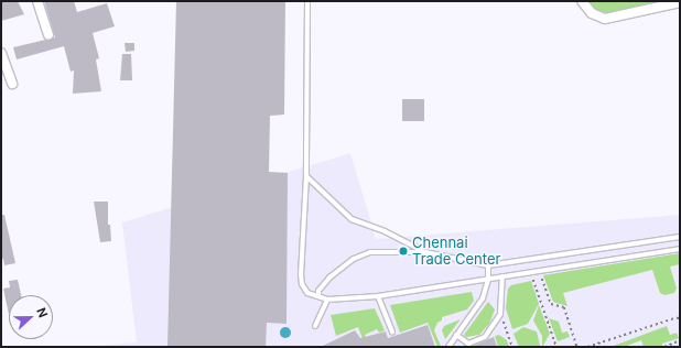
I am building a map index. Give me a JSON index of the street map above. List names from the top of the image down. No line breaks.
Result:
{"places":["Chennai Trade Center"],"north":"right"}
